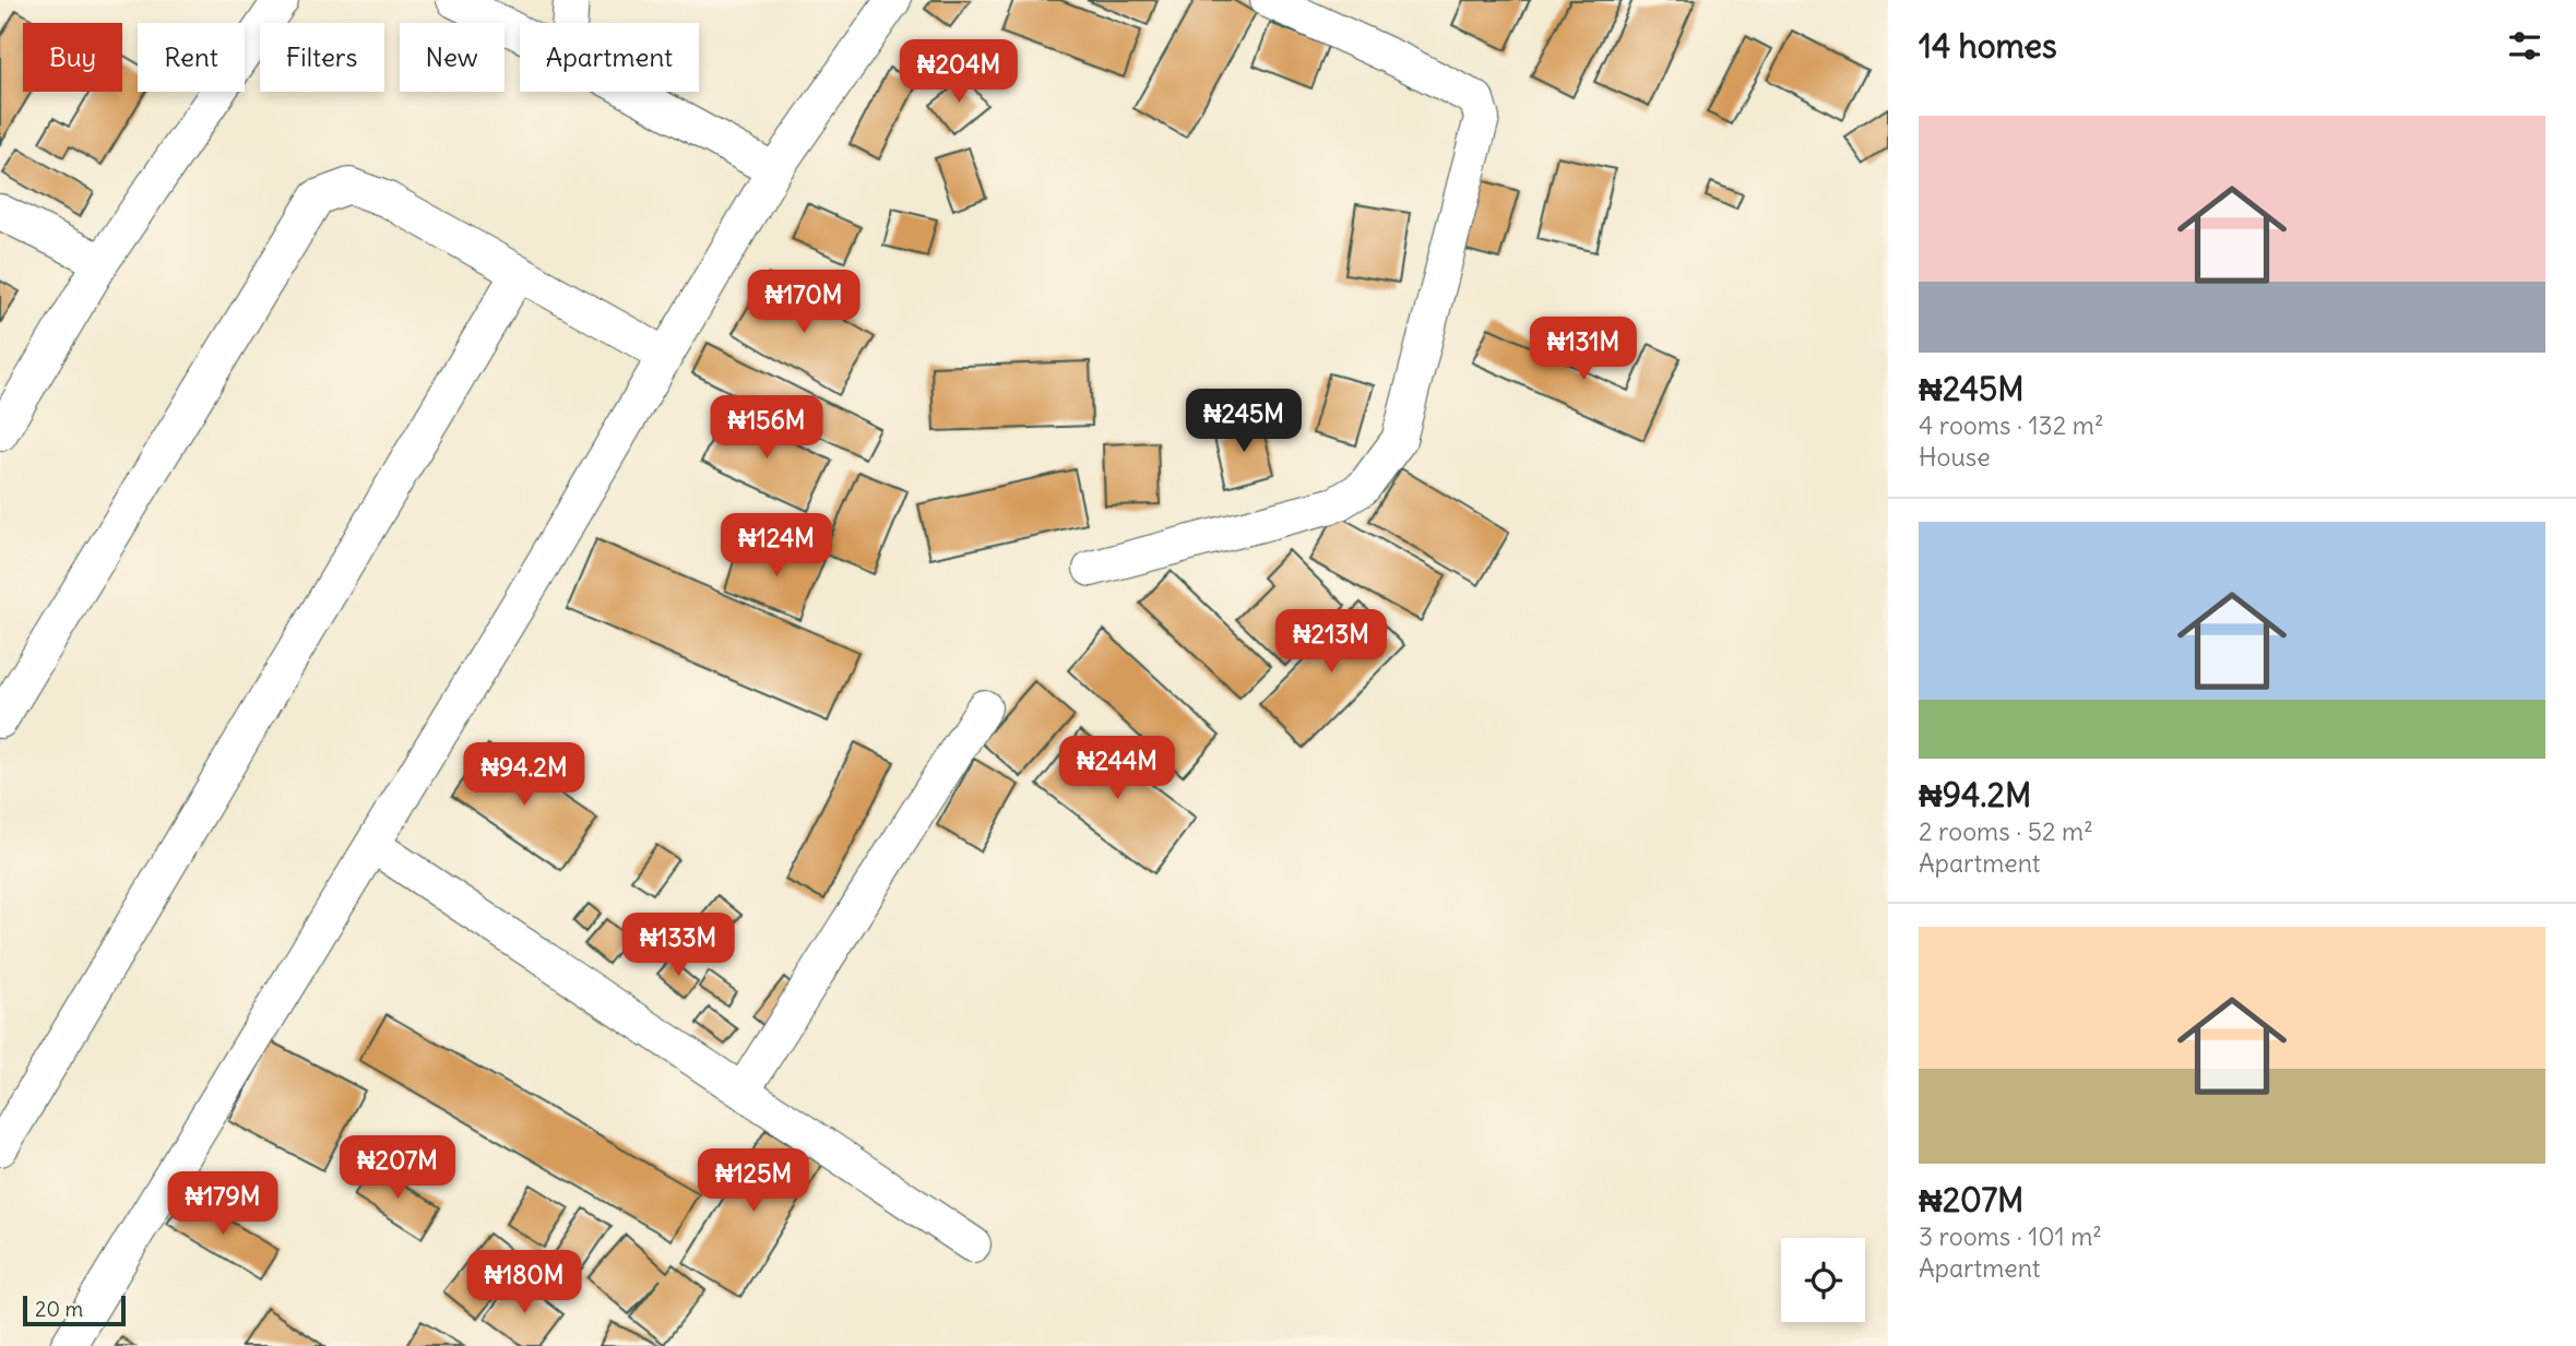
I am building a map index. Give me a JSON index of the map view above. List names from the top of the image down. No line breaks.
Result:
{"scale_bar":"20 m","page":{"heading":"14 homes","chip":["Buy","Rent","Filters","New","Apartment"],"price":["₦204M","₦170M","₦131M","₦245M","₦156M","₦124M","₦213M","₦244M","₦94.2M","₦133M","₦207M","₦125M","₦179M","₦180M"],"list":[{"name":"₦245M","note":"4 rooms · 132 m² · House"},{"name":"₦94.2M","note":"2 rooms · 52 m² · Apartment"},{"name":"₦207M","note":"3 rooms · 101 m² · Apartment"}],"scale":"20 m"}}
